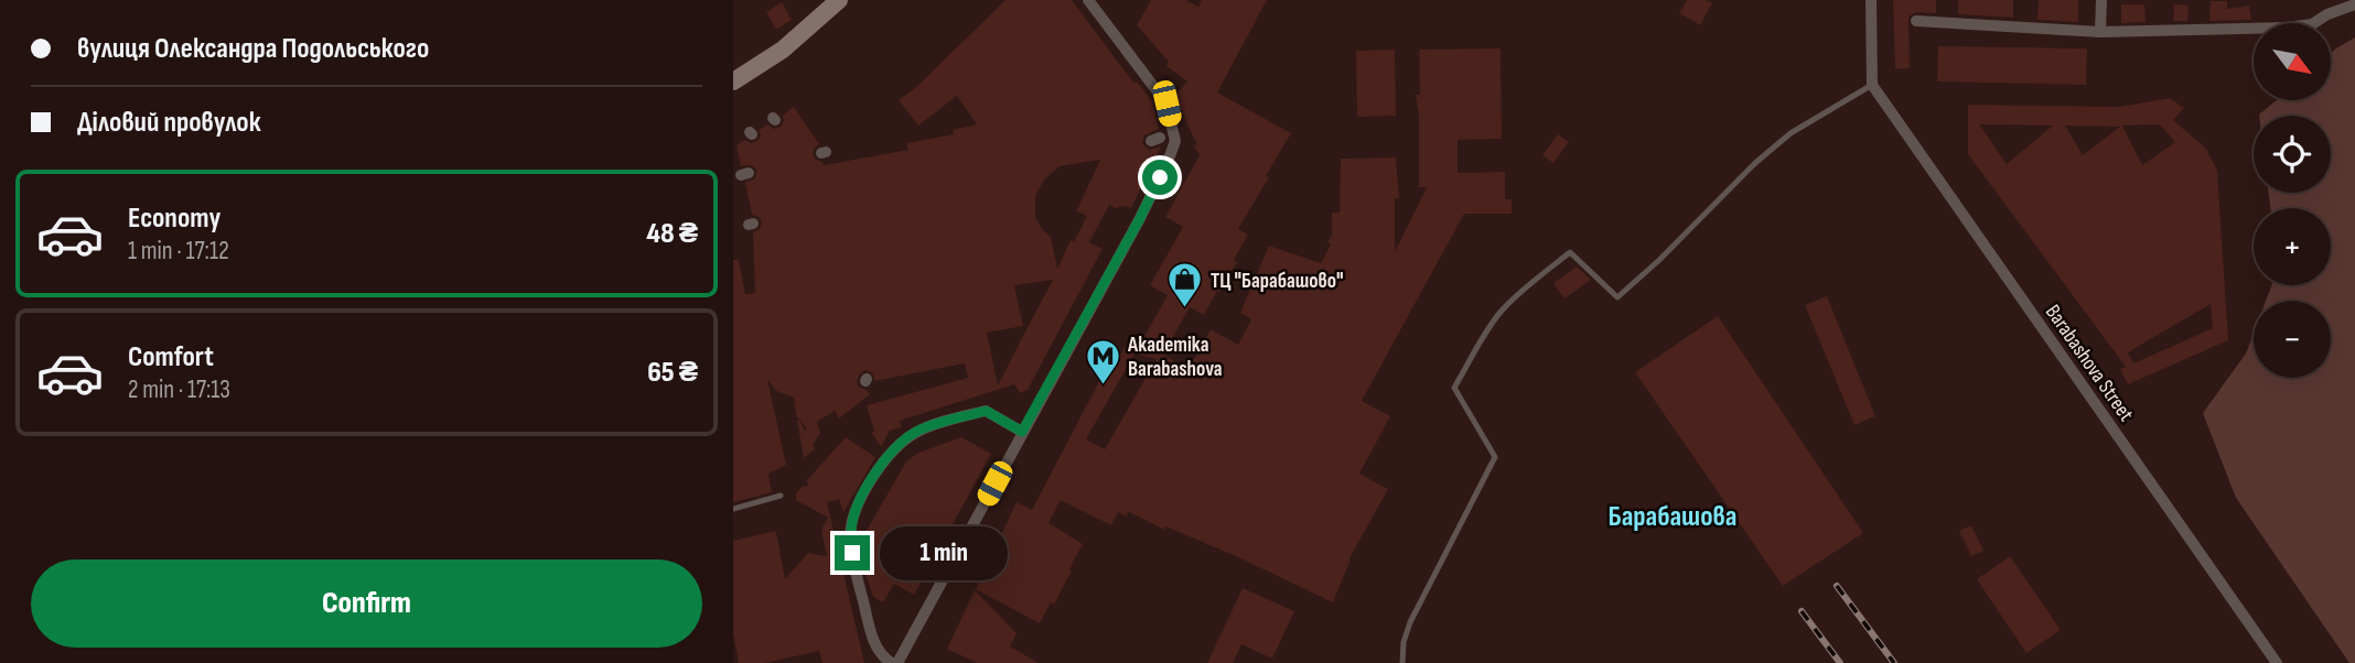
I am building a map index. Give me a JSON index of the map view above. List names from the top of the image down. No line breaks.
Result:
{"streets":{"street":["Barabashova Street"]},"districts":["Барабашова"],"places":{"shop":["ТЦ \"Барабашово\""],"metro station":["Akademіka Barabashova"]},"north":"bottom right","page":{"banner":["вулиця Олександра Подольського","Діловий провулок"],"map_buttons":["+","−"],"list":[{"name":"Economy","note":"1 min · 17:12","value":"48 ₴"},{"name":"Comfort","note":"2 min · 17:13","value":"65 ₴"}],"bubble":"1 min","buttons":"Confirm"}}
